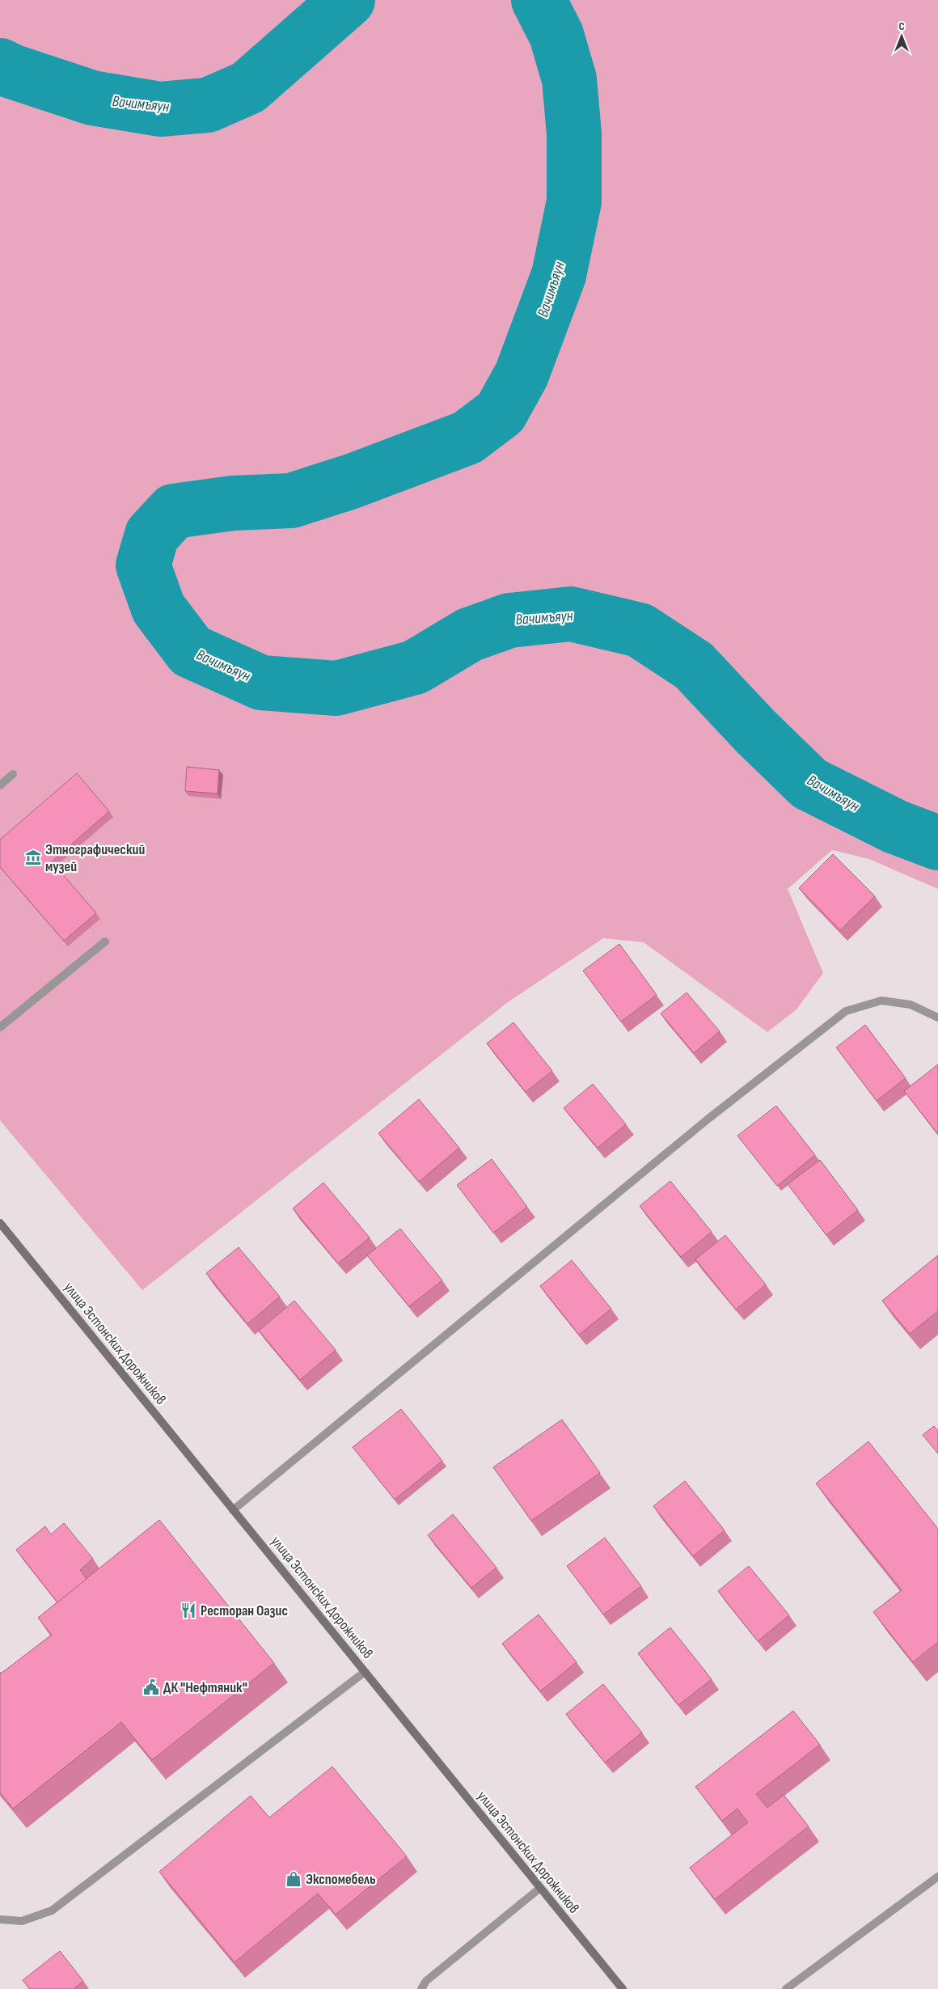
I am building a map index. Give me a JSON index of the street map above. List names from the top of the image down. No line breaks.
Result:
{"streets":{"main road":["улица Эстонских Дорожников"]},"water":["Вачимъяун"],"places":{"museum":["Этнографический музей"],"restaurant":["Ресторан Оазис"],"public building":["ДК \"Нефтяник\""],"shop":["Экспомебель"]},"north":"top"}
